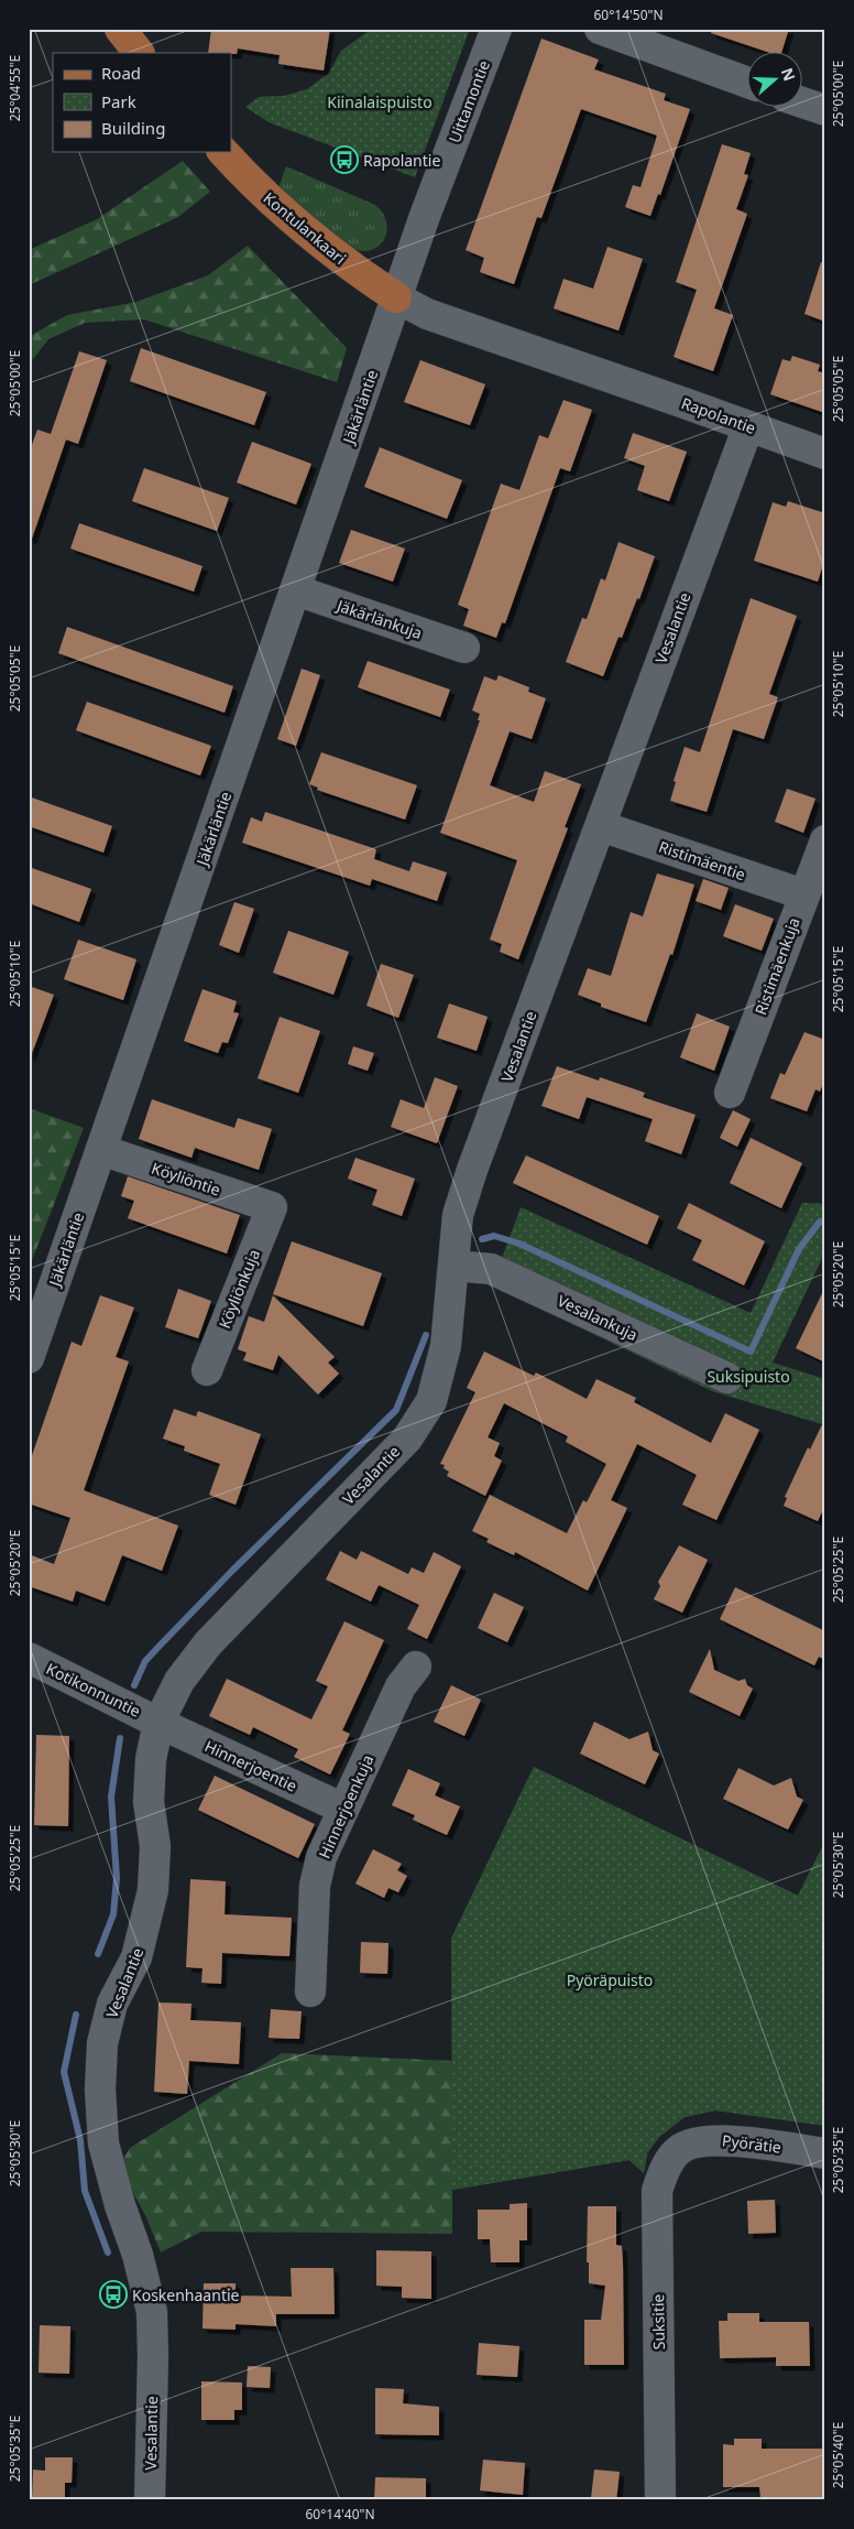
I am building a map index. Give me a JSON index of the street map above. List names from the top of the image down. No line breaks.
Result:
{"streets":{"main road":["Kontulankaari"],"street":["Uittamontie","Jäkärläntie","Rapolantie","Jäkärlänkuja","Vesalantie","Ristimäentie","Ristimäenkuja","Köyliöntie","Köyliönkuja","Vesalankuja","Kotikonnuntie","Hinnerjoentie","Hinnerjoenkuja","Pyörätie","Suksitie"]},"crossings":[["Uittamontie","Kontulankaari"],["Uittamontie","Jäkärläntie"],["Uittamontie","Rapolantie"],["Kontulankaari","Jäkärläntie"],["Kontulankaari","Rapolantie"],["Jäkärläntie","Rapolantie"],["Jäkärläntie","Jäkärlänkuja"],["Jäkärläntie","Köyliöntie"],["Rapolantie","Vesalantie"],["Vesalantie","Ristimäentie"],["Vesalantie","Kotikonnuntie"],["Vesalantie","Hinnerjoentie"],["Ristimäentie","Ristimäenkuja"],["Köyliöntie","Köyliönkuja"],["Kotikonnuntie","Hinnerjoentie"],["Hinnerjoentie","Hinnerjoenkuja"],["Pyörätie","Suksitie"]],"parks":["Kiinalaispuisto","Suksipuisto","Pyöräpuisto"],"places":{"bus stop":["Rapolantie","Koskenhaantie"]},"legend":["Road","Park","Building"],"north":"right","coordinates":["60°14'50\"N","25°04'55\"E","25°05'00\"E","25°05'05\"E","25°05'10\"E","25°05'15\"E","25°05'20\"E","25°05'25\"E","25°05'30\"E","25°05'35\"E","25°05'40\"E","60°14'40\"N"]}
